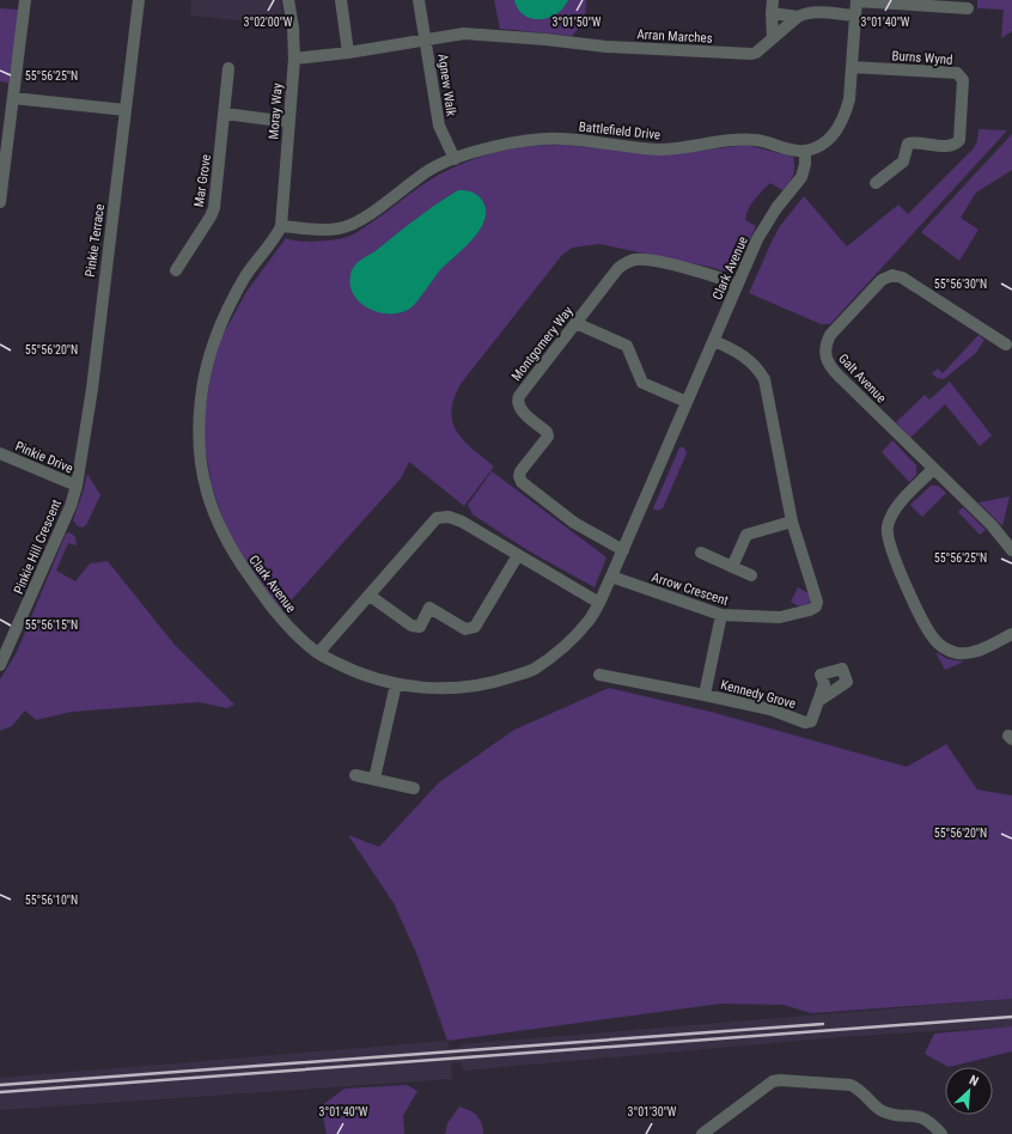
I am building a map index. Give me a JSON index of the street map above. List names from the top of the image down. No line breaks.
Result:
{"streets":{"street":["Arran Marches","Burns Wynd","Agnew Walk","Moray Way","Battlefield Drive","Mar Grove","Pinkie Terrace","Clark Avenue","Montgomery Way","Galt Avenue","Pinkie Drive","Pinkie Hill Crescent","Arrow Crescent","Kennedy Grove"]},"crossings":[["Arran Marches","Agnew Walk"],["Arran Marches","Moray Way"],["Agnew Walk","Battlefield Drive"],["Moray Way","Battlefield Drive"],["Moray Way","Clark Avenue"],["Battlefield Drive","Clark Avenue"],["Pinkie Terrace","Pinkie Drive"],["Pinkie Terrace","Pinkie Hill Crescent"],["Clark Avenue","Montgomery Way"],["Clark Avenue","Arrow Crescent"],["Pinkie Drive","Pinkie Hill Crescent"],["Arrow Crescent","Kennedy Grove"]],"north":"top right","coordinates":["3°02'00\"W","3°01'50\"W","3°01'40\"W","55°56'25\"N","55°56'30\"N","55°56'20\"N","55°56'15\"N","55°56'10\"N","3°01'30\"W"]}
